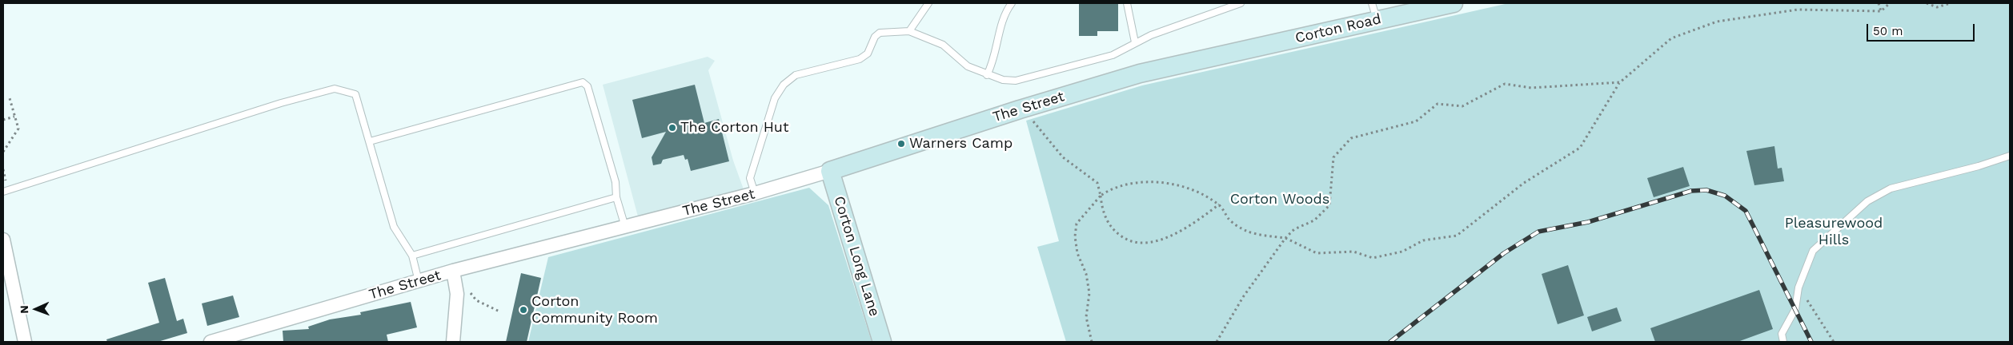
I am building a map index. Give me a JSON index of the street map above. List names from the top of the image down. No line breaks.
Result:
{"streets":{"main road":["Corton Road","The Street","Corton Long Lane"]},"crossings":[["Corton Road","The Street"],["The Street","Corton Long Lane"]],"parks":["Corton Woods","Pleasurewood Hills"],"places":["The Corton Hut","Warners Camp","Corton Community Room"],"scale_bar":"50 m","north":"left"}
